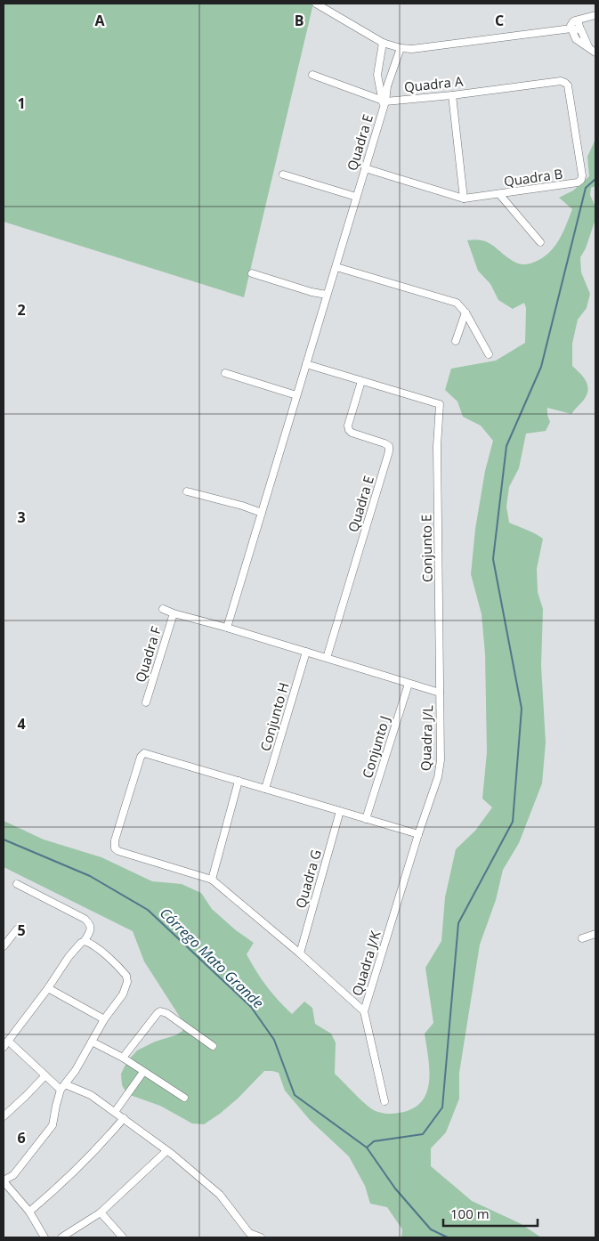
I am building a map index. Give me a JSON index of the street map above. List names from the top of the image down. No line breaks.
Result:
{"streets":{"street":["Quadra A","Quadra E","Quadra B","Conjunto E","Quadra F","Conjunto H","Quadra J/L","Conjunto J","Quadra G","Quadra J/K"]},"crossings":[["Quadra A","Quadra E"],["Quadra A","Quadra B"],["Quadra E","Quadra B"],["Quadra E","Conjunto E"],["Conjunto E","Quadra J/L"],["Quadra J/L","Quadra J/K"]],"water":["Córrego Mato Grande"],"scale_bar":"100 m","grid":{"columns":["A","B","C"],"rows":["1","2","3","4","5","6"]}}
